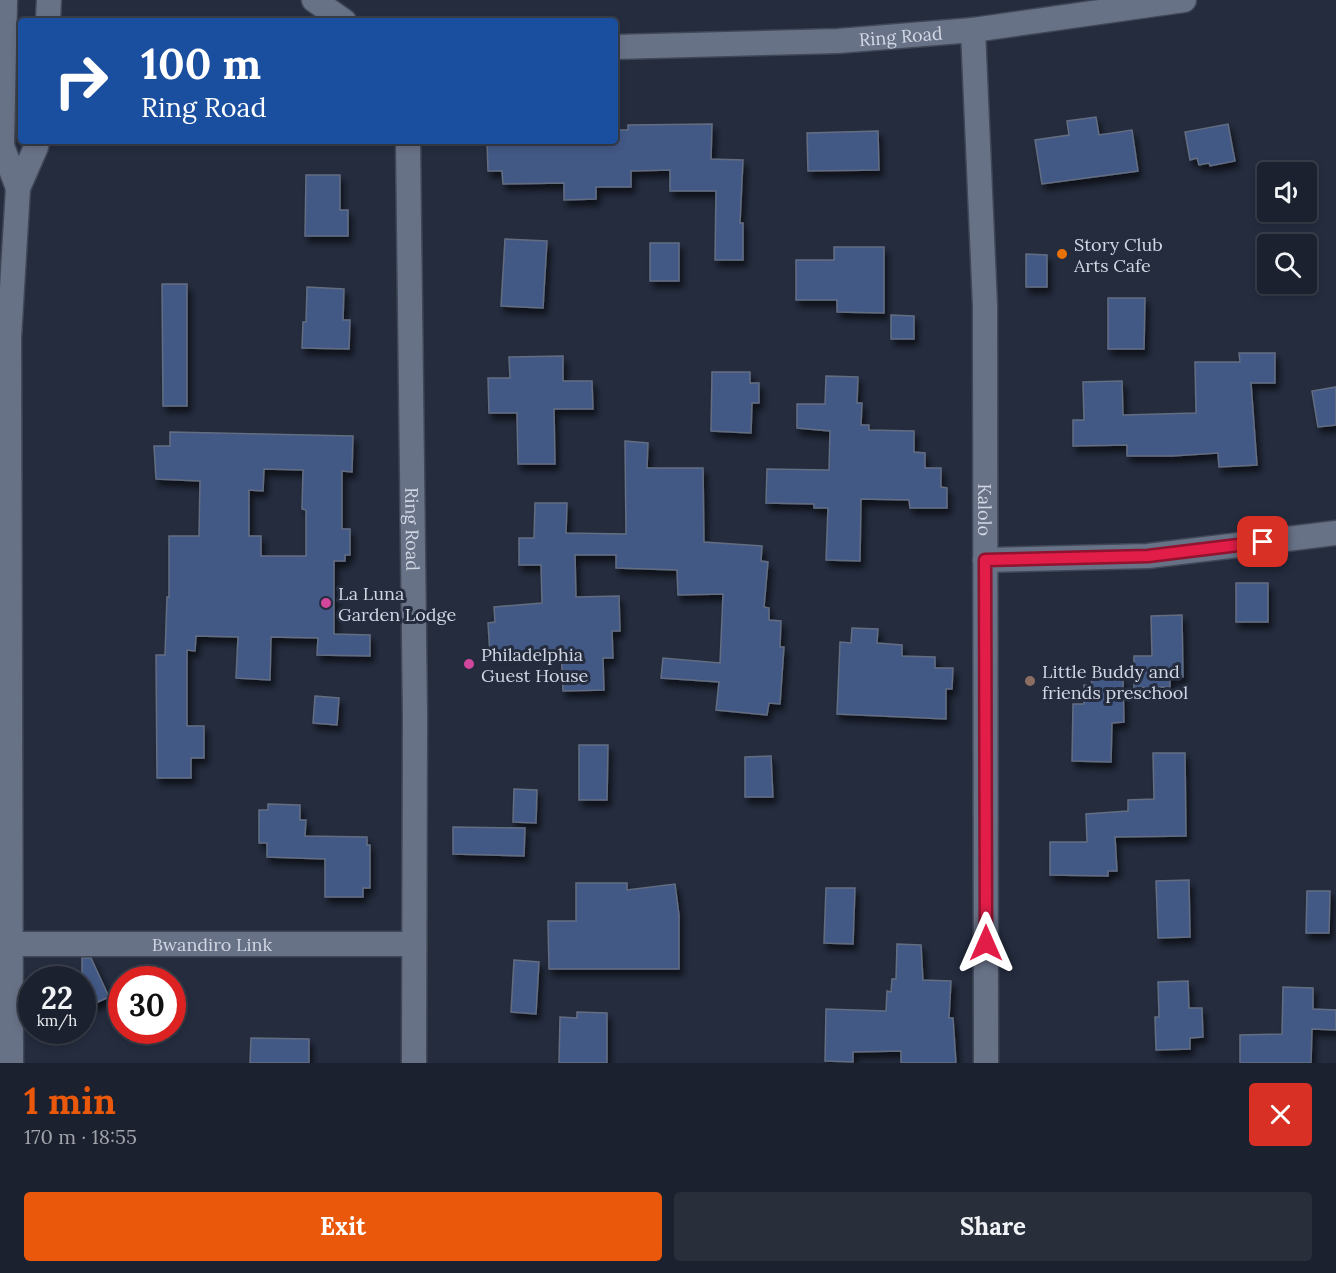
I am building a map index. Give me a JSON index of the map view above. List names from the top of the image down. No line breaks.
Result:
{"streets":{"street":["Ring Road","Kalolo","Bwandiro Link"]},"crossings":[["Ring Road","Kalolo"],["Ring Road","Bwandiro Link"]],"places":["Story Club Arts Cafe","La Luna Garden Lodge","Philadelphia Guest House","Little Buddy and friends preschool"],"page":{"turn":["100 m","Ring Road"],"speed":"22 km/h","limit":"30","heading":["1 min","170 m · 18:55"],"buttons":["Exit","Share"]}}
